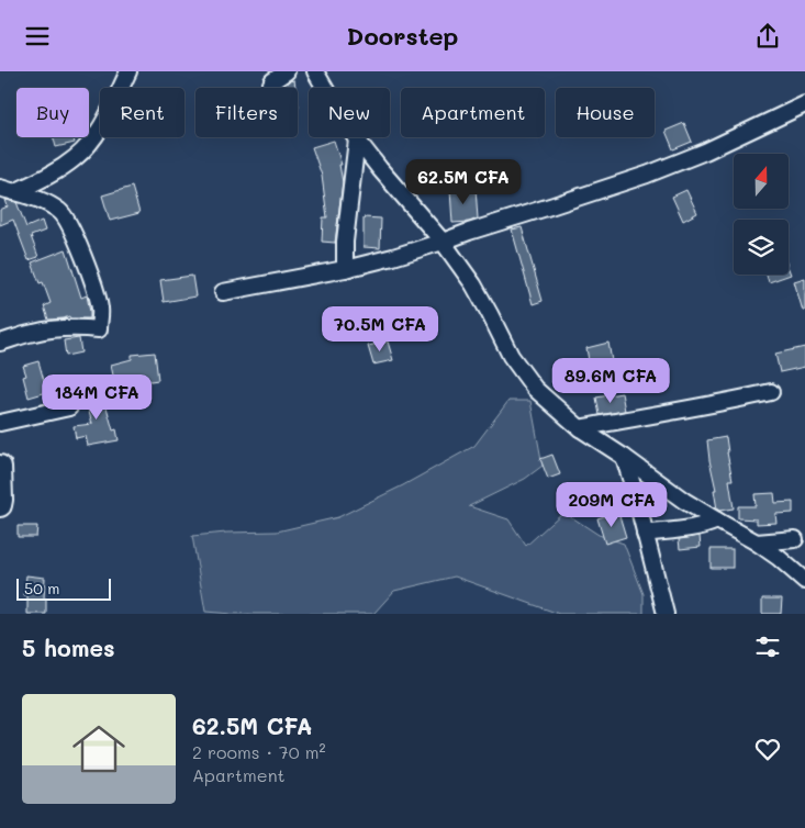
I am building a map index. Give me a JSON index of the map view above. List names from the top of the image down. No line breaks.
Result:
{"scale_bar":"50 m","north":"top","page":{"header":"Doorstep","chip":["Buy","Rent","Filters","New","Apartment","House"],"price":["62.5M CFA","70.5M CFA","89.6M CFA","184M CFA","209M CFA"],"scale":"50 m","heading":"5 homes","list":[{"name":"62.5M CFA","note":"2 rooms · 70 m² · Apartment"}]}}
